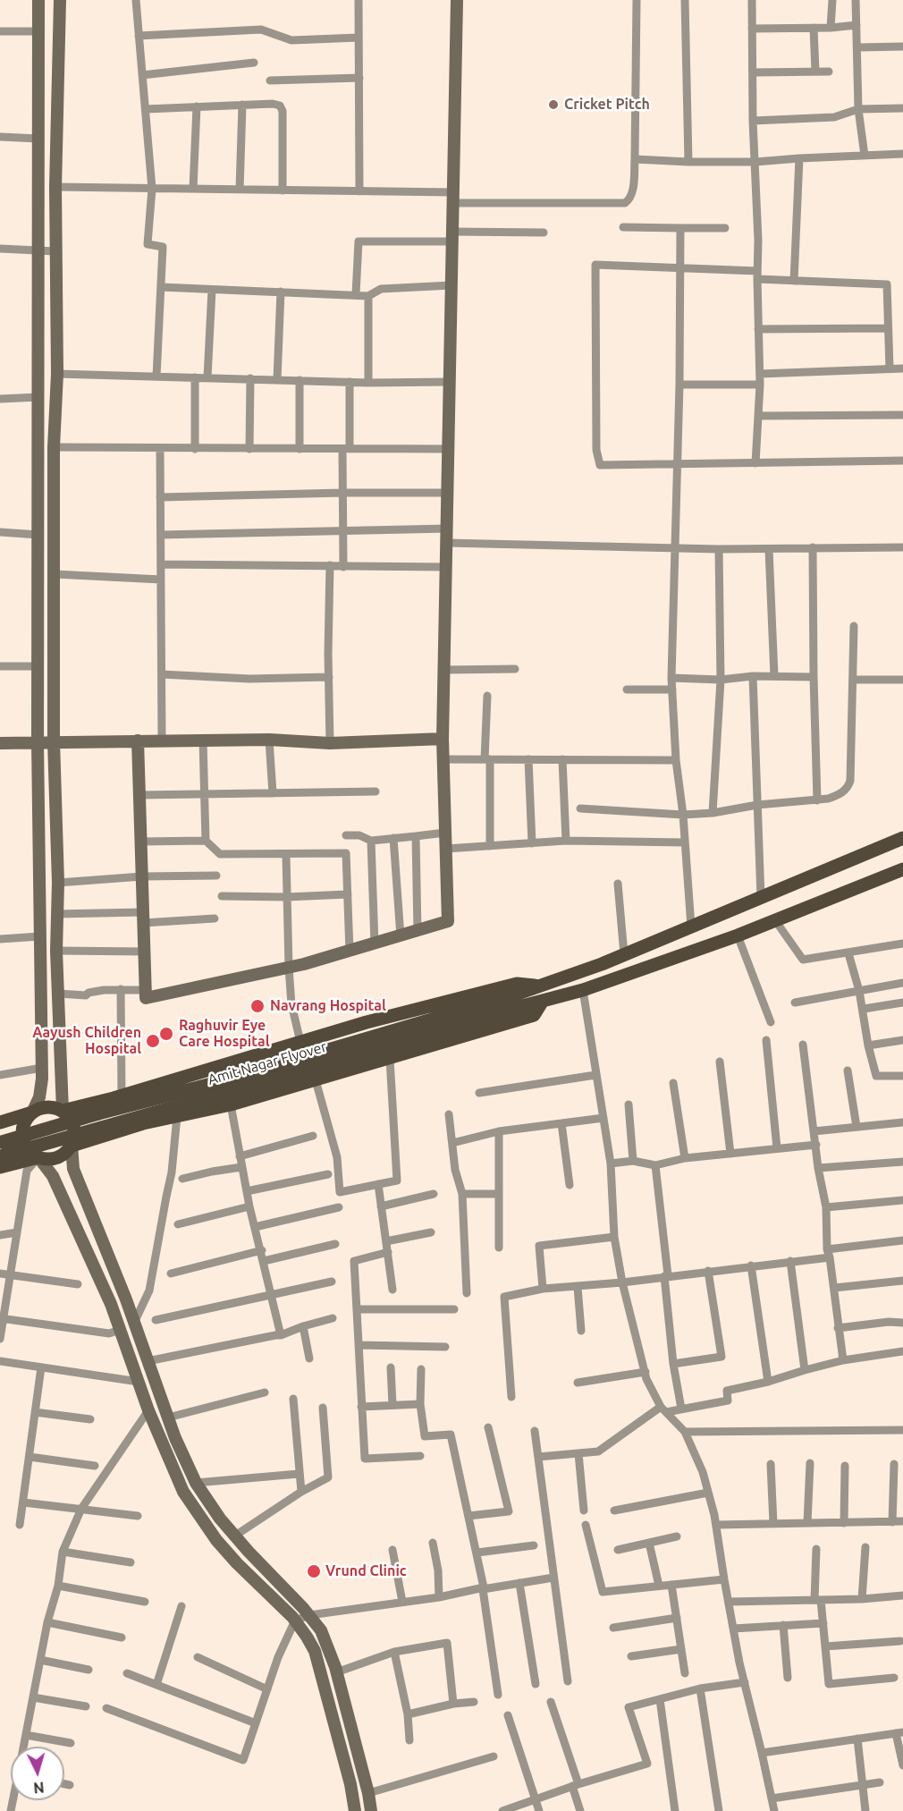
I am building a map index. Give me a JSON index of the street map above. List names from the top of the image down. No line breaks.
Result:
{"streets":{"main road":["Amit Nagar Flyover"]},"places":["Cricket Pitch","Navrang Hospital","Raghuvir Eye Care Hospital","Aayush Children Hospital","Vrund Clinic"],"north":"bottom"}
